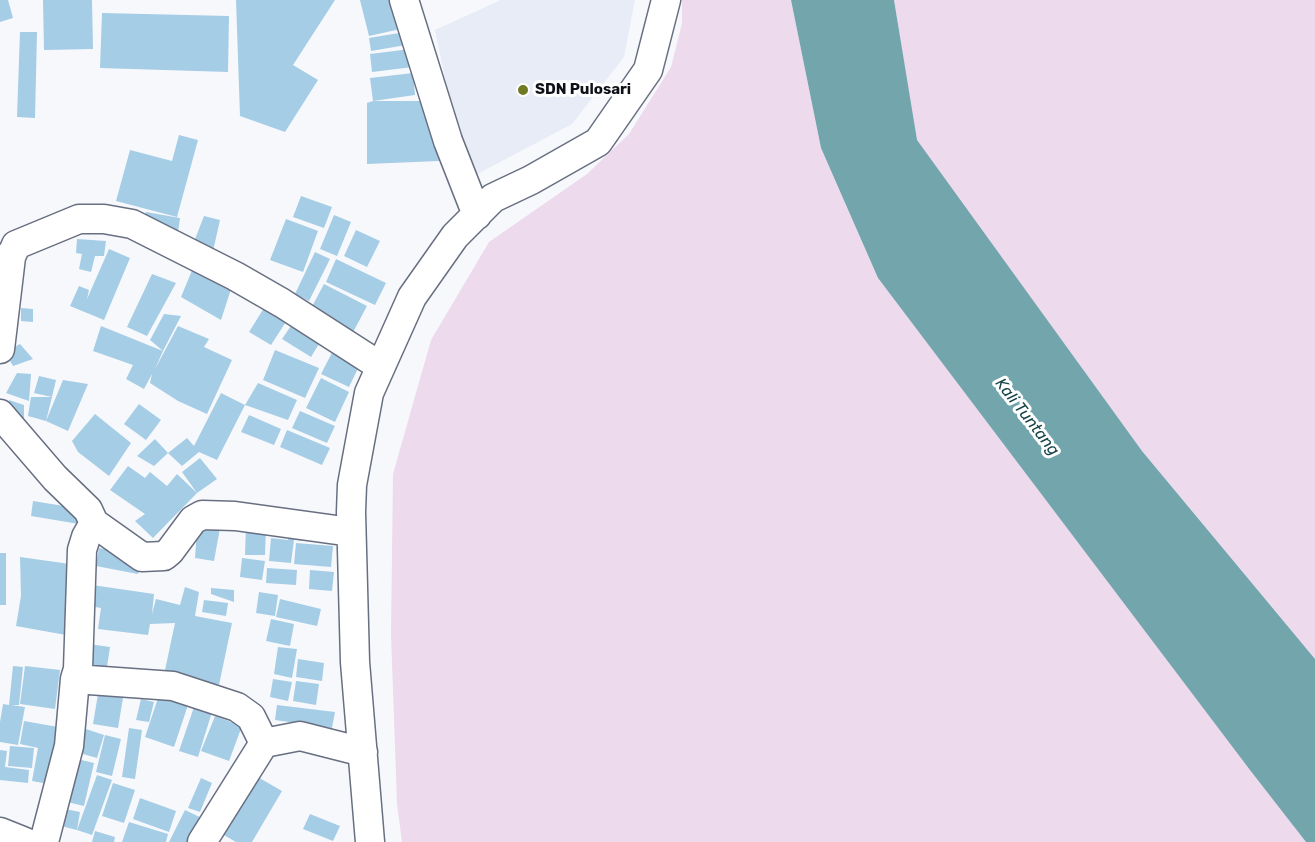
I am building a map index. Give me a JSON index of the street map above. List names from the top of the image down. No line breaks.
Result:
{"water":["Kali Tuntang"],"places":["SDN Pulosari"]}
